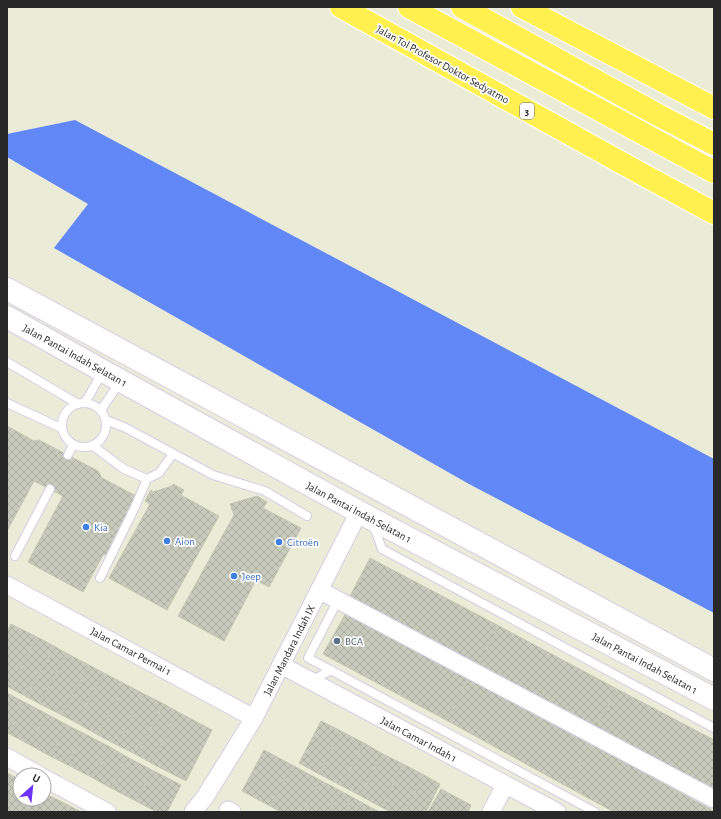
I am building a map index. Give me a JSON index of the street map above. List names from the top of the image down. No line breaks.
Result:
{"streets":{"highway":["Jalan Tol Profesor Doktor Sedyatmo","3"],"street":["Jalan Pantai Indah Selatan 1","Jalan Mandara Indah IX","Jalan Camar Permai 1","Jalan Camar Indah 1"]},"crossings":[["Jalan Pantai Indah Selatan 1","Jalan Mandara Indah IX"],["Jalan Mandara Indah IX","Jalan Camar Permai 1"],["Jalan Mandara Indah IX","Jalan Camar Indah 1"]],"places":["Kia","Aion","Citroën","Jeep","BCA"],"north":"top right"}
